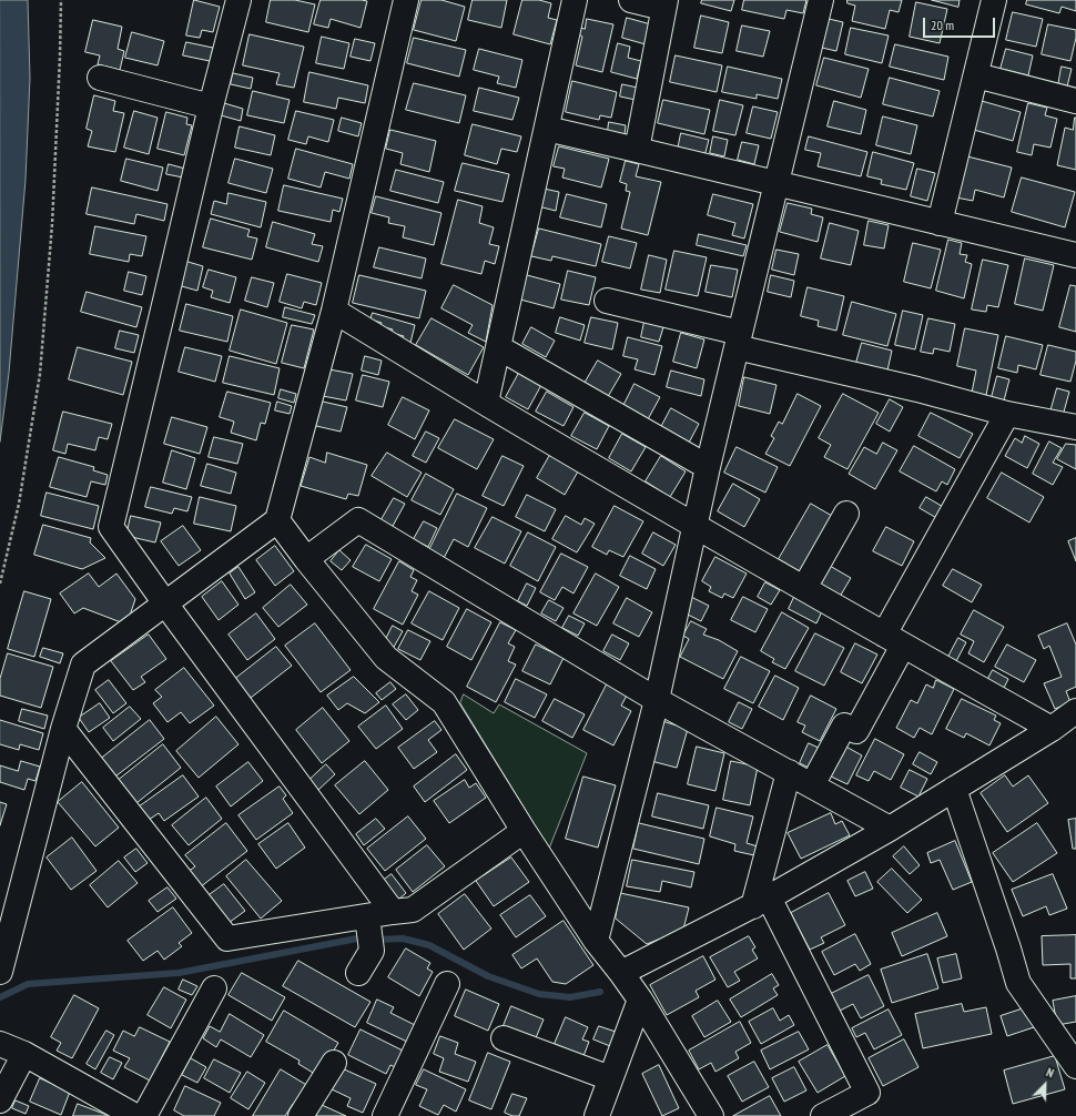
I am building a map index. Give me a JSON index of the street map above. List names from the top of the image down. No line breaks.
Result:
{"scale_bar":"20 m","north":"top right"}
